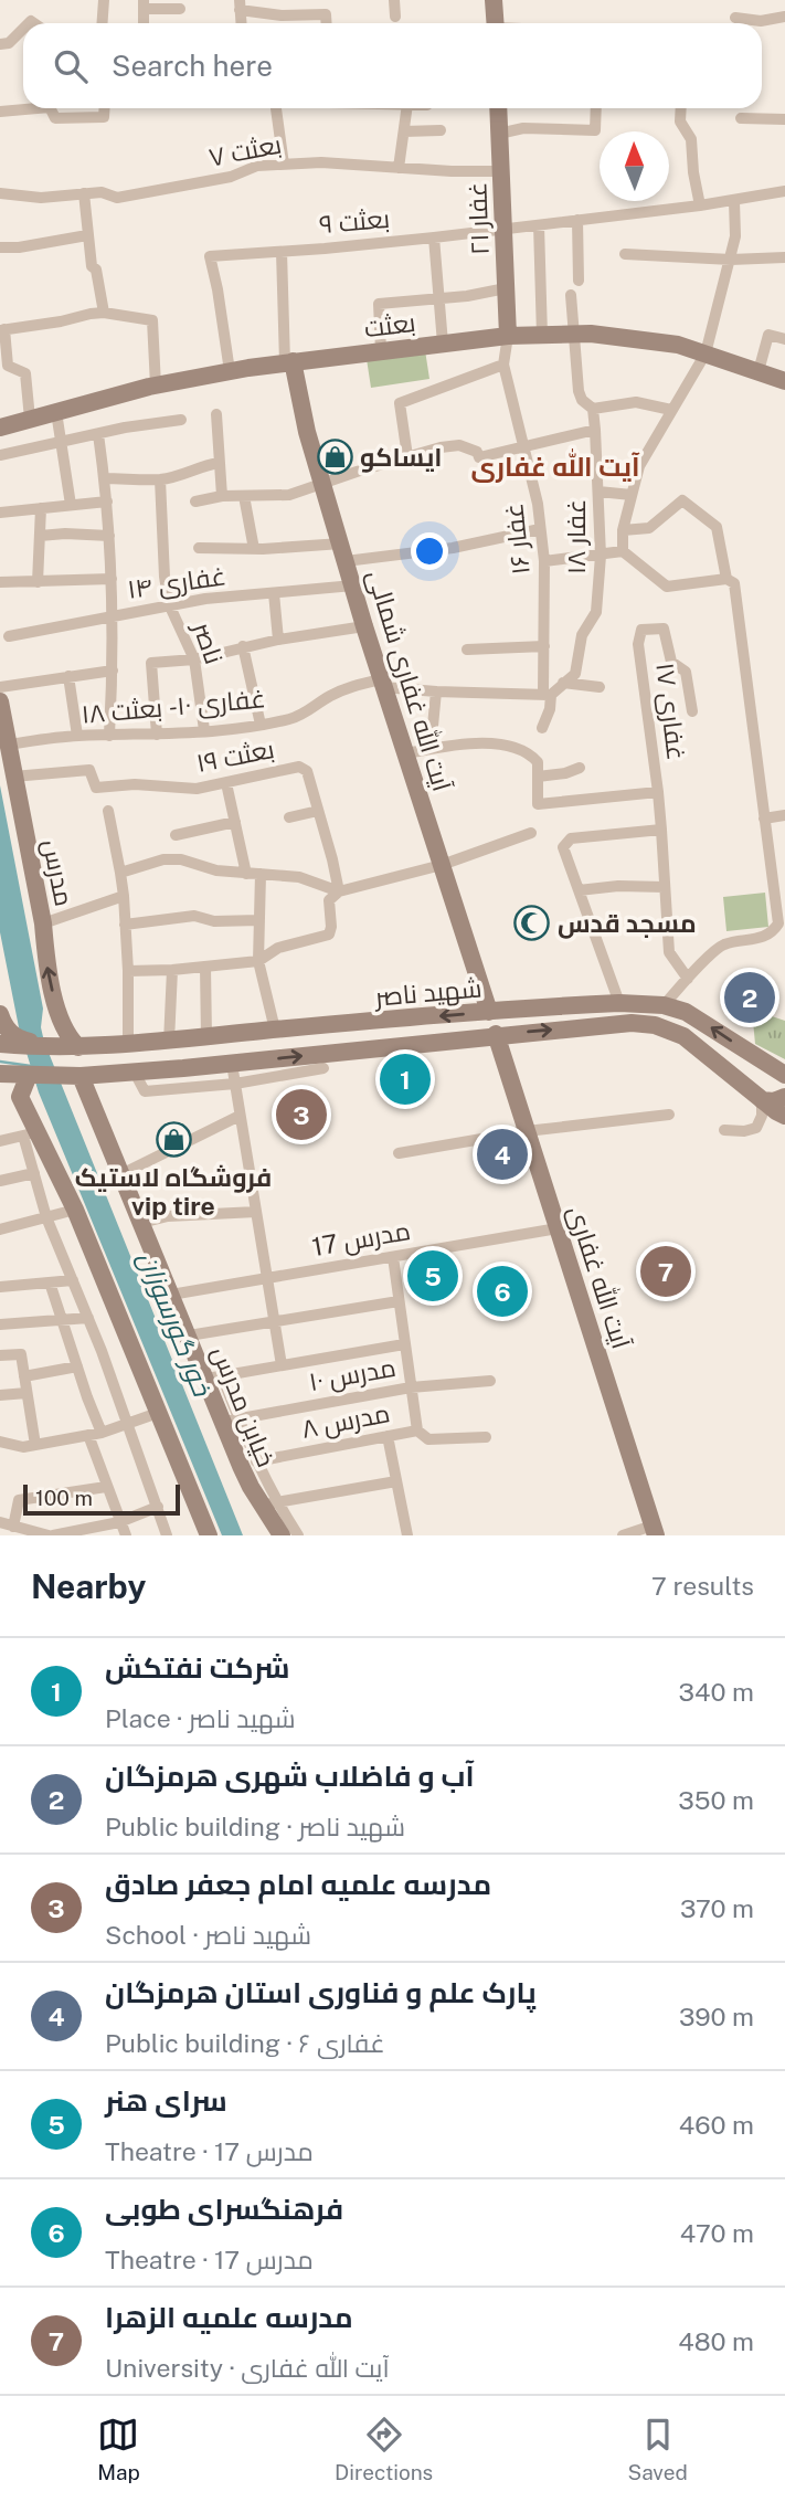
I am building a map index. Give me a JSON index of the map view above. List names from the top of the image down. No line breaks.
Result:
{"streets":{"street":["بعثت ۷","غفار ۲۱","بعثت ۹","بعثت","غفار ۱۸","غفار ۱۶","غفاری ۱۴","ناصر","آیت الله غفاری شمالی","غفاری ۱۰ - بعثت ۱۸","غفاری ۱۷","بعثت ۱۹","مدرس","شهید ناصر","مدرس 17","آیت الله غفاری","مدرس ۱۰","خیابن مدرس","مدرس ۸"]},"crossings":[["بعثت ۷","غفار ۲۱"],["غفار ۲۱","بعثت ۹"],["غفار ۲۱","بعثت"],["غفار ۲۱","غفار ۱۶"],["بعثت ۹","بعثت"],["بعثت","غفار ۱۸"],["بعثت","غفار ۱۶"],["بعثت","آیت الله غفاری شمالی"],["غفار ۱۸","غفار ۱۶"],["غفار ۱۸","غفاری ۱۰ - بعثت ۱۸"],["غفار ۱۶","غفاری ۱۰ - بعثت ۱۸"],["غفاری ۱۴","ناصر"],["غفاری ۱۴","آیت الله غفاری شمالی"],["ناصر","غفاری ۱۰ - بعثت ۱۸"],["آیت الله غفاری شمالی","غفاری ۱۰ - بعثت ۱۸"],["آیت الله غفاری شمالی","شهید ناصر"],["غفاری ۱۰ - بعثت ۱۸","مدرس"],["بعثت ۱۹","مدرس"],["مدرس","شهید ناصر"],["شهید ناصر","آیت الله غفاری"],["شهید ناصر","خیابن مدرس"],["مدرس 17","آیت الله غفاری"],["مدرس 17","خیابن مدرس"],["مدرس ۱۰","خیابن مدرس"]],"districts":["آیت الله غفاری"],"water":["خور گورسوزان"],"places":{"shop":["ایساکو","فروشگاه لاستیک vip tire"],"mosque":["مسجد قدس"]},"scale_bar":"100 m","north":"top","page":{"search":"Search here","pins":["2","1","3","4","7","5","6"],"scale":"100 m","heading":["Nearby","7 results"],"list":[{"mark":"1","name":"شرکت نفتکش","note":"Place · شهید ناصر","value":"340 m"},{"mark":"2","name":"آب و فاضلاب شهری هرمزگان","note":"Public building · شهید ناصر","value":"350 m"},{"mark":"3","name":"مدرسه علمیه امام جعفر صادق","note":"School · شهید ناصر","value":"370 m"},{"mark":"4","name":"پارک علم و فناوری استان هرمزگان","note":"Public building · غفاری ۶","value":"390 m"},{"mark":"5","name":"سرای هنر","note":"Theatre · مدرس 17","value":"460 m"},{"mark":"6","name":"فرهنگسرای طوبی","note":"Theatre · مدرس 17","value":"470 m"},{"mark":"7","name":"مدرسه علمیه الزهرا","note":"University · آیت الله غفاری","value":"480 m"}],"nav":["Map","Directions","Saved"]}}
